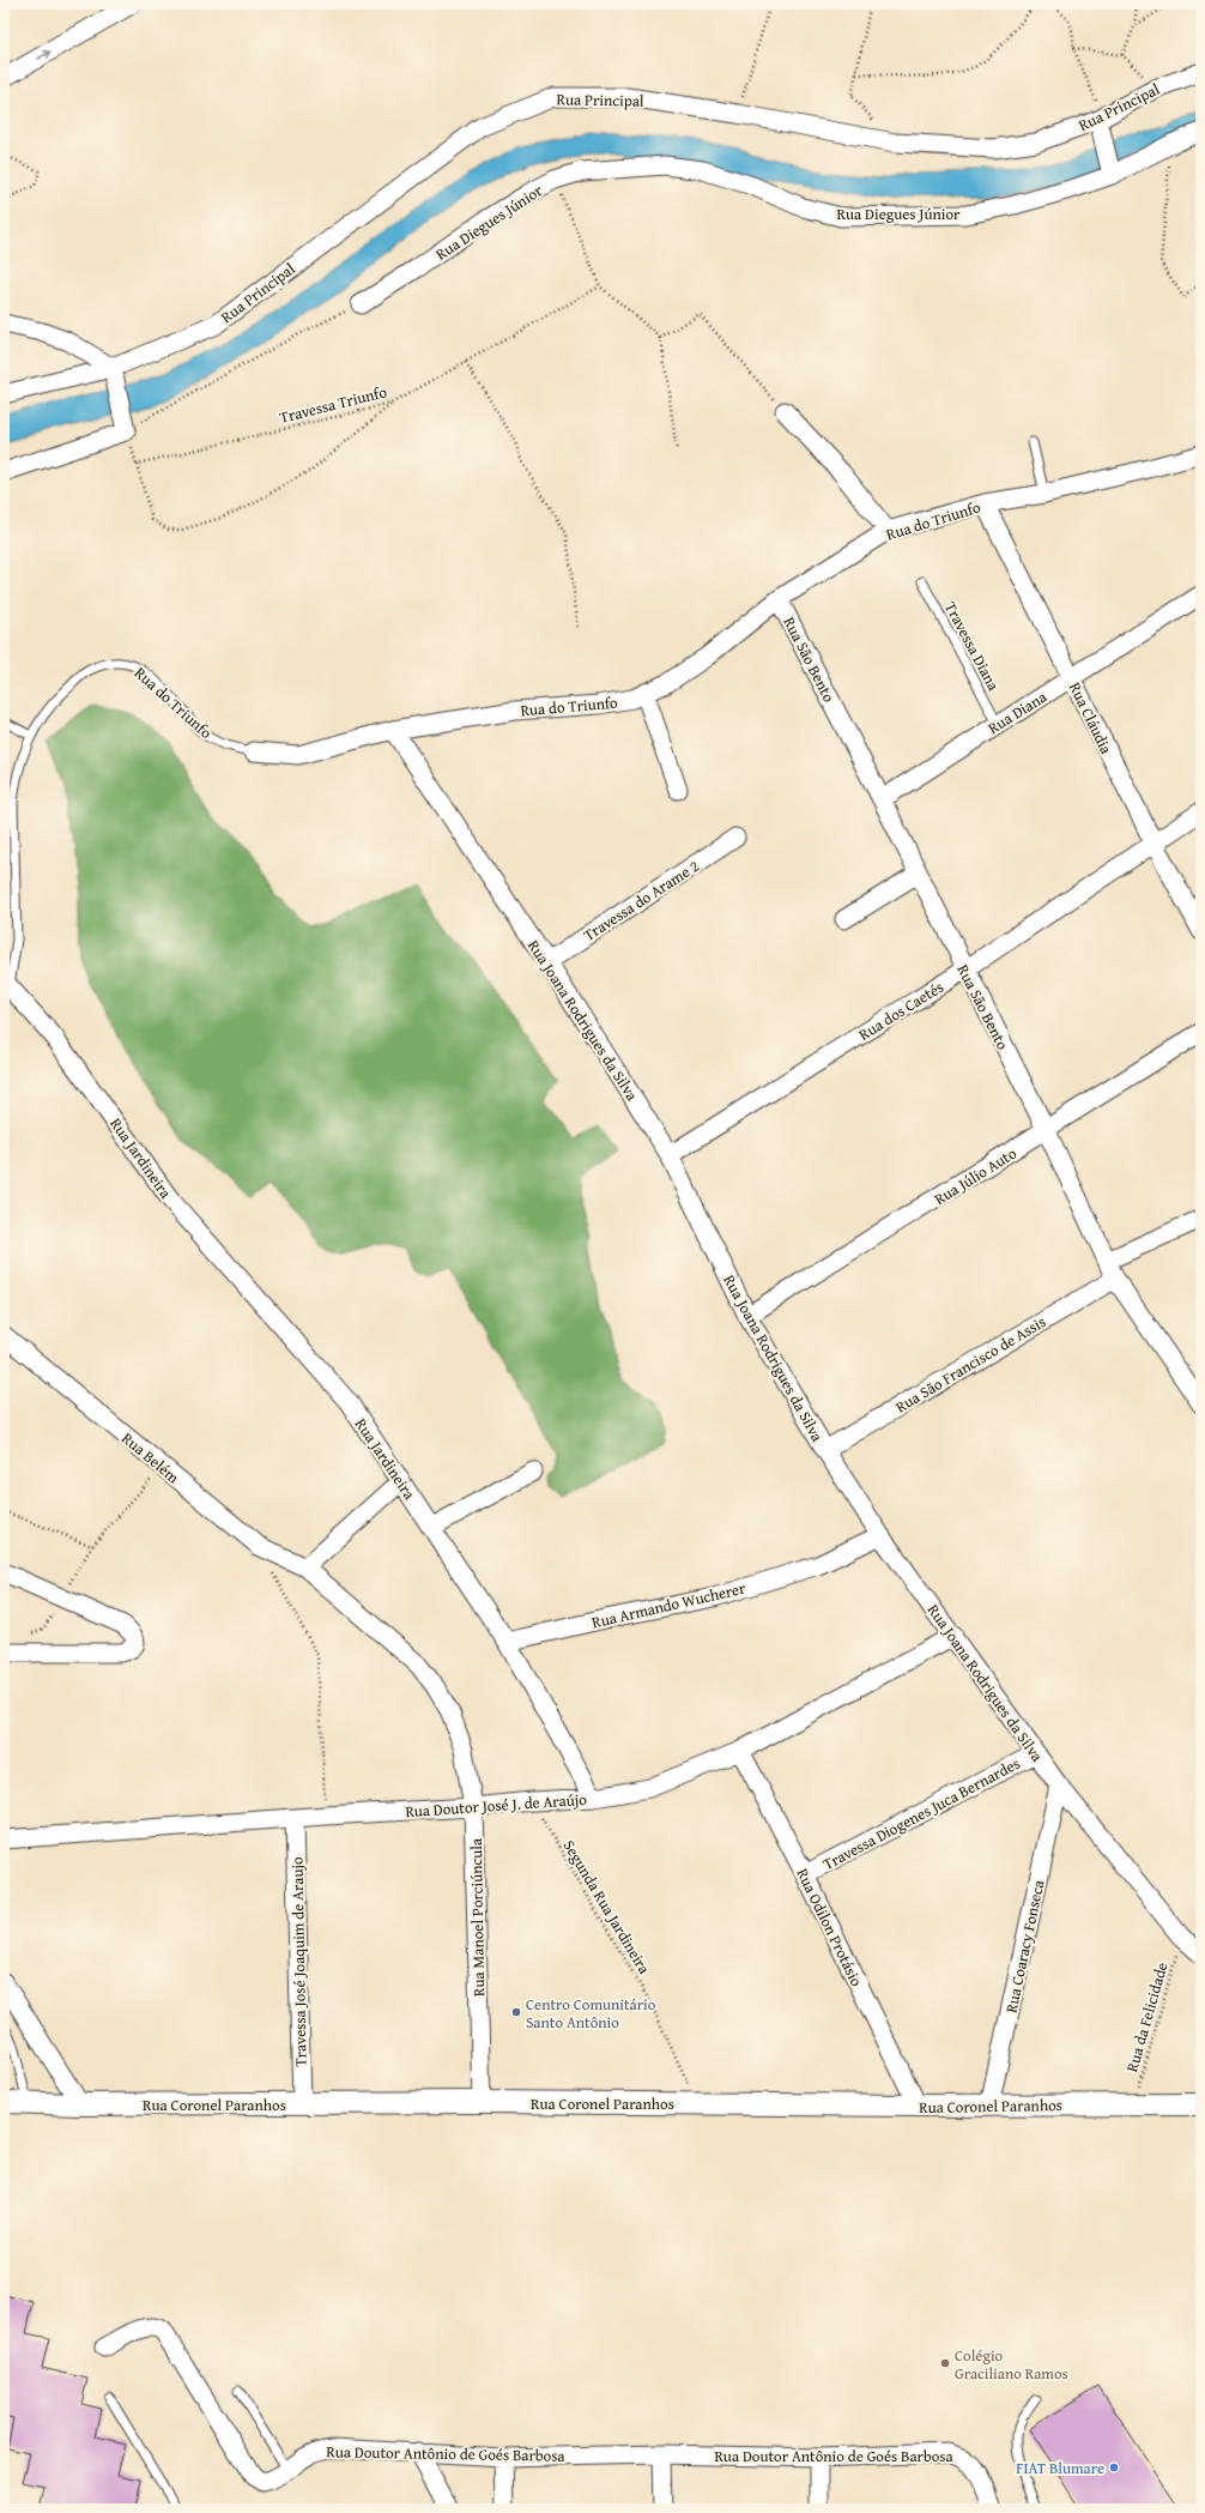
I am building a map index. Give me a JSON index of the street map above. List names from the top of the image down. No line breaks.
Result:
{"streets":{"street":["Rua Principal","Rua Diegues Júnior","Rua do Triunfo","Rua São Bento","Rua Diana","Rua Cláudia","Travessa do Arame 2","Rua dos Caetés","Rua Joana Rodrigues da Silva","Rua Jardineira","Rua Júlio Auto","Rua São Francisco de Assis","Rua Belém","Rua Armando Wucherer","Rua Doutor José J. de Araújo","Travessa Diogenes Juca Bernardes","Rua Manoel Porciúncula","Rua Odilon Protásio","Rua Coaracy Fonseca","Travessa José Joaquim de Araujo","Rua Coronel Paranhos","Rua Doutor Antônio de Goés Barbosa"],"lane":["Travessa Diana"],"path":["Travessa Triunfo","Segunda Rua Jardineira","Rua da Felicidade"]},"crossings":[["Rua do Triunfo","Rua São Bento"],["Rua do Triunfo","Rua Cláudia"],["Rua do Triunfo","Rua Joana Rodrigues da Silva"],["Rua do Triunfo","Rua Jardineira"],["Travessa Diana","Rua Diana"],["Rua São Bento","Rua Diana"],["Rua São Bento","Rua dos Caetés"],["Rua São Bento","Rua Júlio Auto"],["Rua São Bento","Rua São Francisco de Assis"],["Rua Diana","Rua Cláudia"],["Rua Cláudia","Rua dos Caetés"],["Travessa do Arame 2","Rua Joana Rodrigues da Silva"],["Rua dos Caetés","Rua Joana Rodrigues da Silva"],["Rua Joana Rodrigues da Silva","Rua Júlio Auto"],["Rua Joana Rodrigues da Silva","Rua São Francisco de Assis"],["Rua Joana Rodrigues da Silva","Rua Armando Wucherer"],["Rua Joana Rodrigues da Silva","Rua Doutor José J. de Araújo"],["Rua Joana Rodrigues da Silva","Travessa Diogenes Juca Bernardes"],["Rua Joana Rodrigues da Silva","Rua Coaracy Fonseca"],["Rua Joana Rodrigues da Silva","Rua da Felicidade"],["Rua Jardineira","Rua Armando Wucherer"],["Rua Jardineira","Rua Doutor José J. de Araújo"],["Rua Belém","Rua Manoel Porciúncula"],["Rua Doutor José J. de Araújo","Segunda Rua Jardineira"],["Rua Doutor José J. de Araújo","Rua Manoel Porciúncula"],["Rua Doutor José J. de Araújo","Rua Odilon Protásio"],["Rua Doutor José J. de Araújo","Travessa José Joaquim de Araujo"],["Travessa Diogenes Juca Bernardes","Rua Odilon Protásio"],["Segunda Rua Jardineira","Rua Coronel Paranhos"],["Rua Manoel Porciúncula","Rua Coronel Paranhos"],["Rua Odilon Protásio","Rua Coronel Paranhos"],["Rua Coaracy Fonseca","Rua Coronel Paranhos"],["Travessa José Joaquim de Araujo","Rua Coronel Paranhos"],["Rua da Felicidade","Rua Coronel Paranhos"]],"places":["Centro Comunitário Santo Antônio","Colégio Graciliano Ramos","FIAT Blumare"]}
